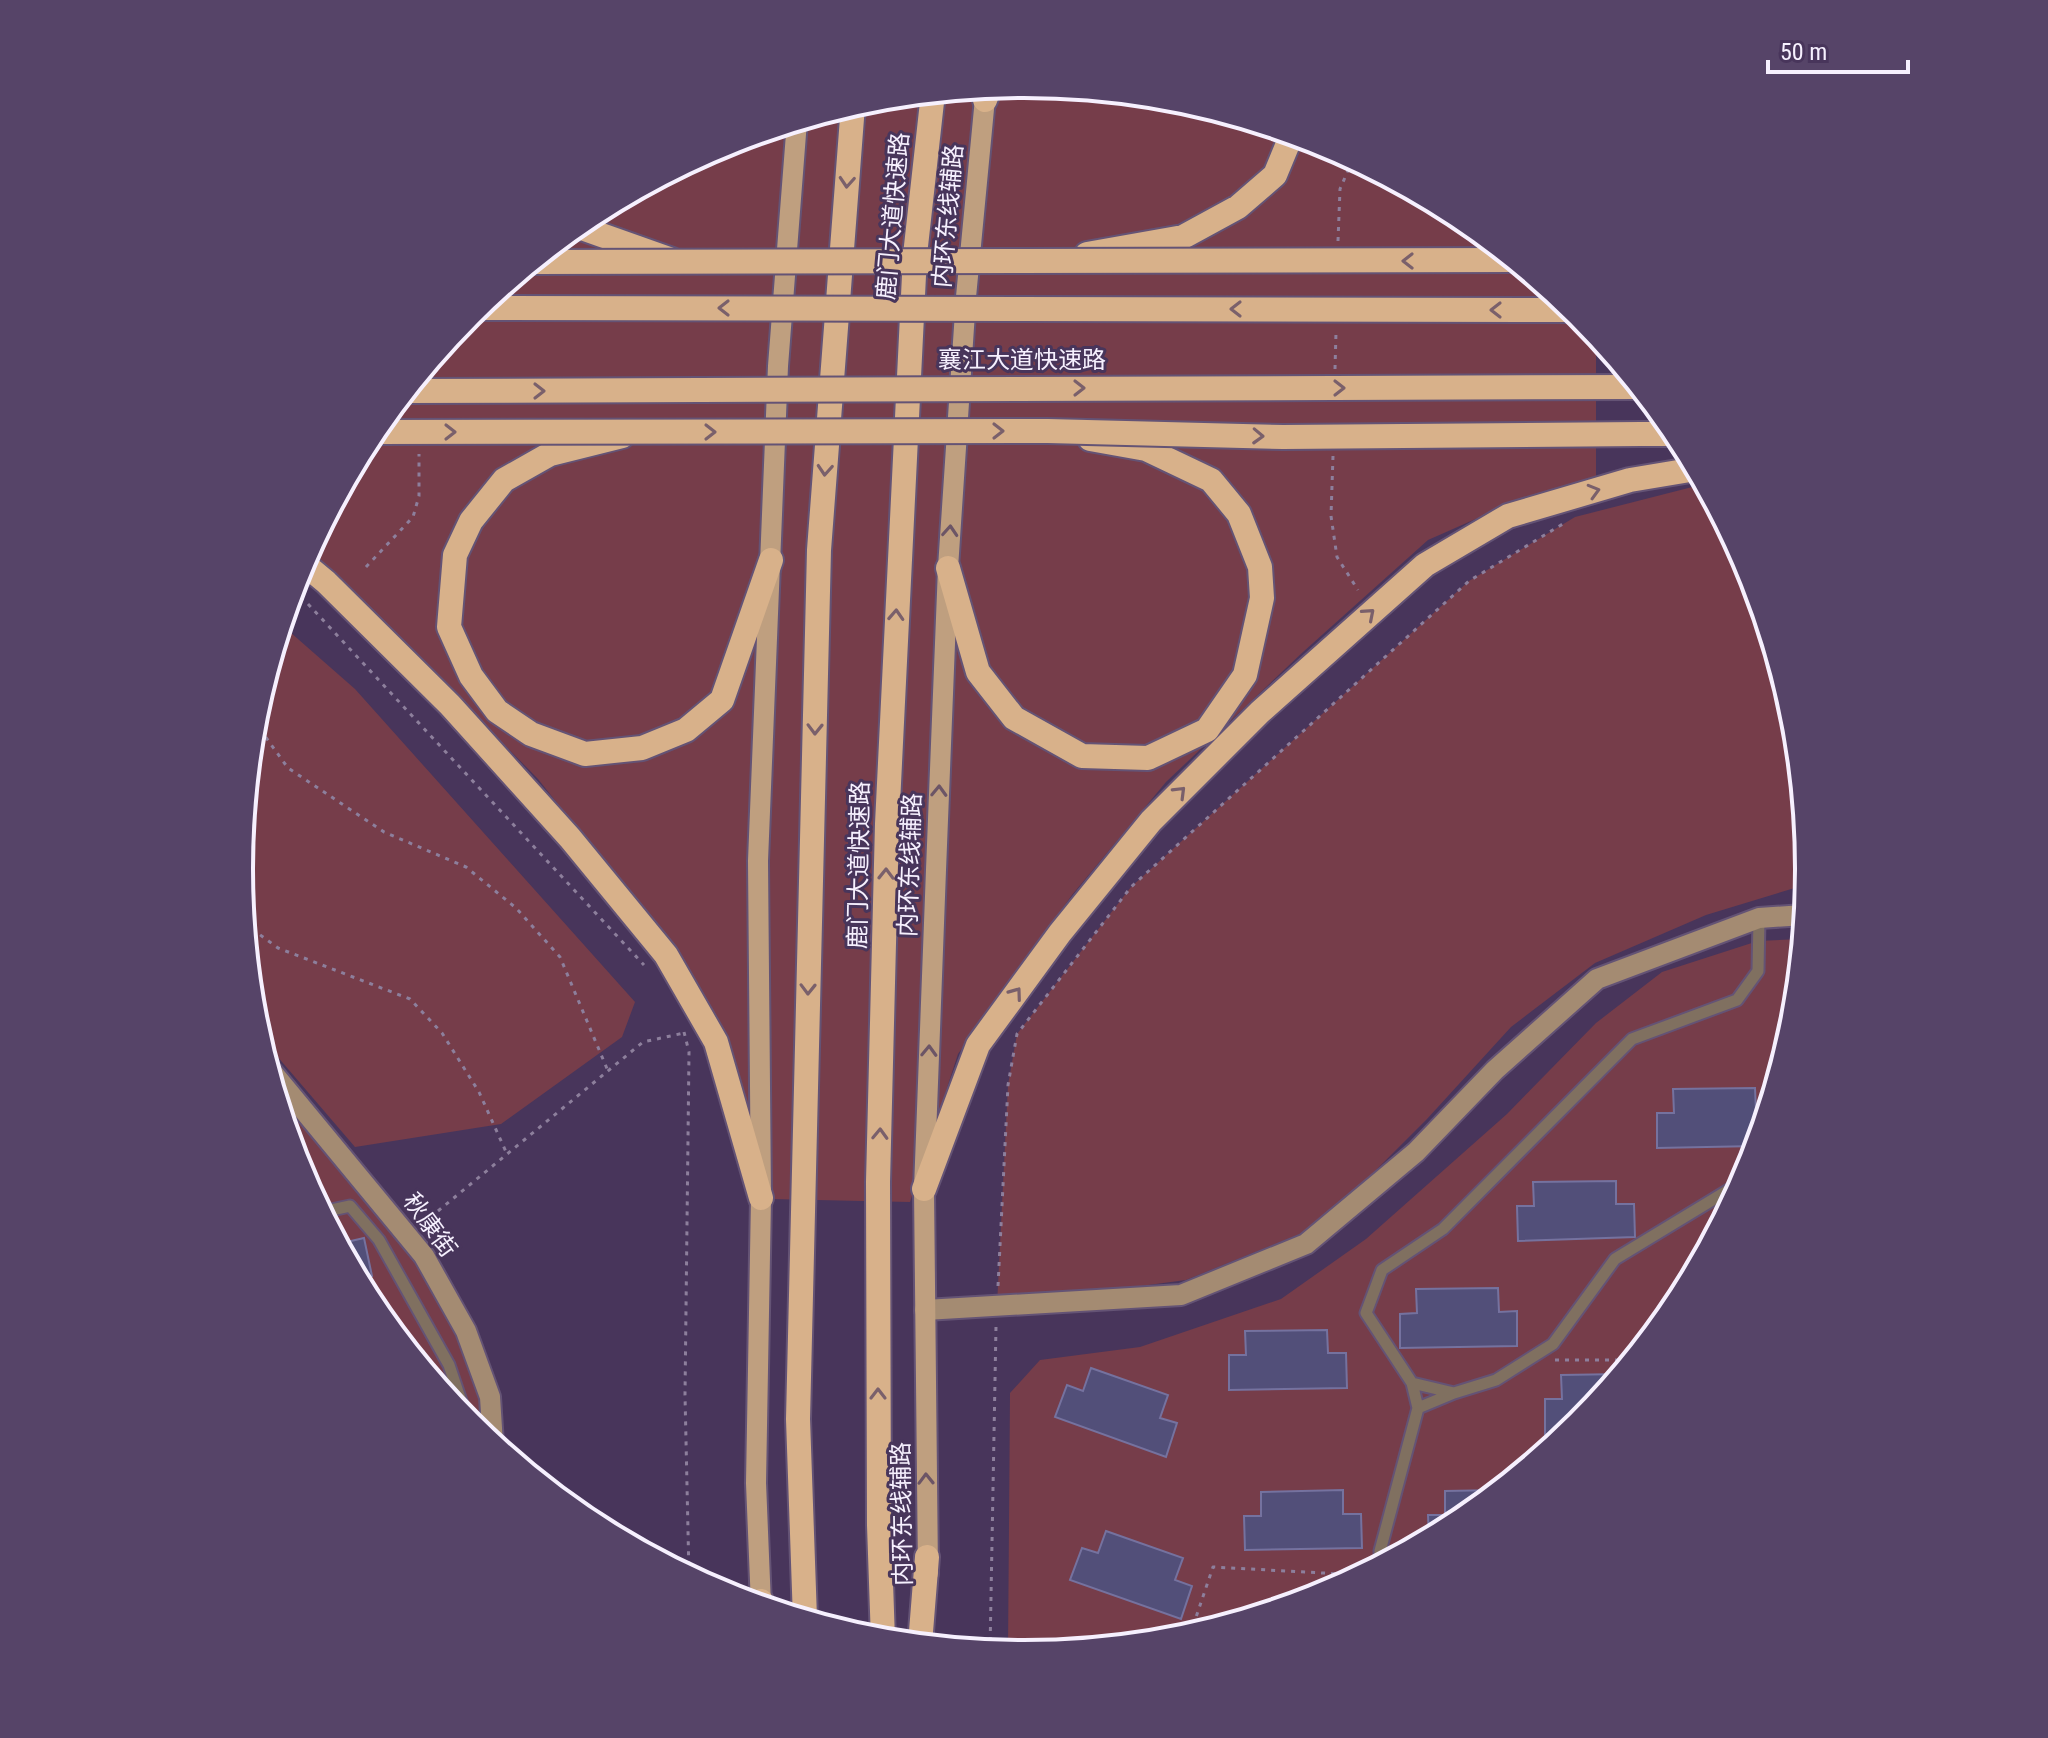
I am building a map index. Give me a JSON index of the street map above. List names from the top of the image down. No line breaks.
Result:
{"streets":{"highway":["鹿门大道快速路","襄江大道快速路"],"main road":["内环东线辅路"],"street":["秋康街"]},"scale_bar":"50 m"}
